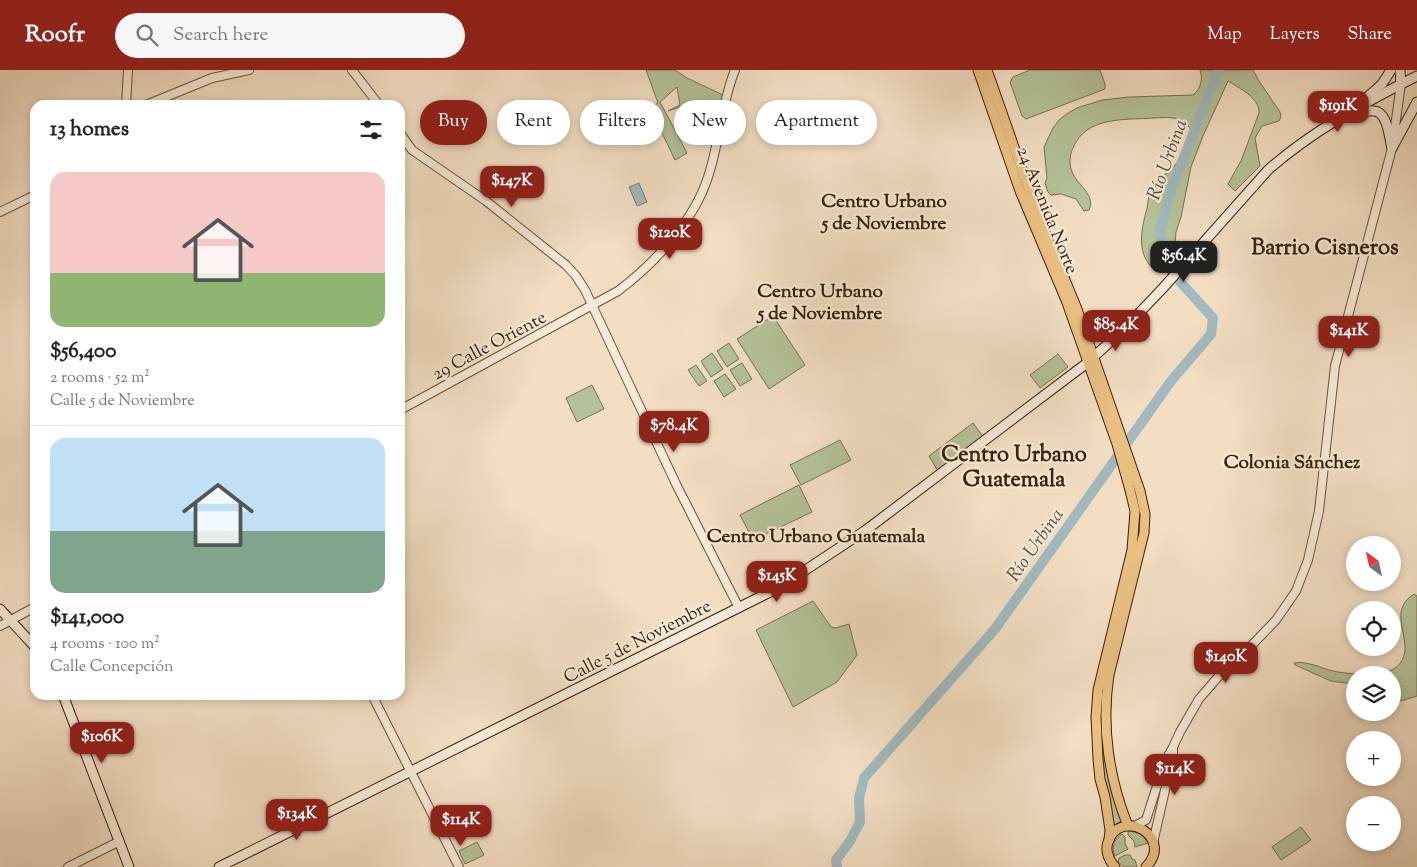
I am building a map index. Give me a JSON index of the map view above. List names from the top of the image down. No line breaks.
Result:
{"streets":{"main road":["24 Avenida Norte","Calle 5 de Noviembre"],"street":["29 Calle Oriente"]},"crossings":[["24 Avenida Norte","Calle 5 de Noviembre"]],"districts":["Centro Urbano 5 de Noviembre","Barrio Cisneros","Centro Urbano 5 de Noviembre","Centro Urbano Guatemala","Colonia Sánchez","Centro Urbano Guatemala"],"water":["Río Urbina"],"north":"top left","page":{"header":"Roofr","search":"Search here","nav":["Map","Layers","Share"],"price":["$191K","$147K","$120K","$56.4K","$85.4K","$141K","$78.4K","$145K","$140K","$106K","$114K","$134K","$114K"],"chip":["Buy","Rent","Filters","New","Apartment"],"heading":"13 homes","list":[{"name":"$56,400","note":"2 rooms · 52 m² · Calle 5 de Noviembre"},{"name":"$141,000","note":"4 rooms · 100 m² · Calle Concepción"}],"map_buttons":["+","−"]}}
